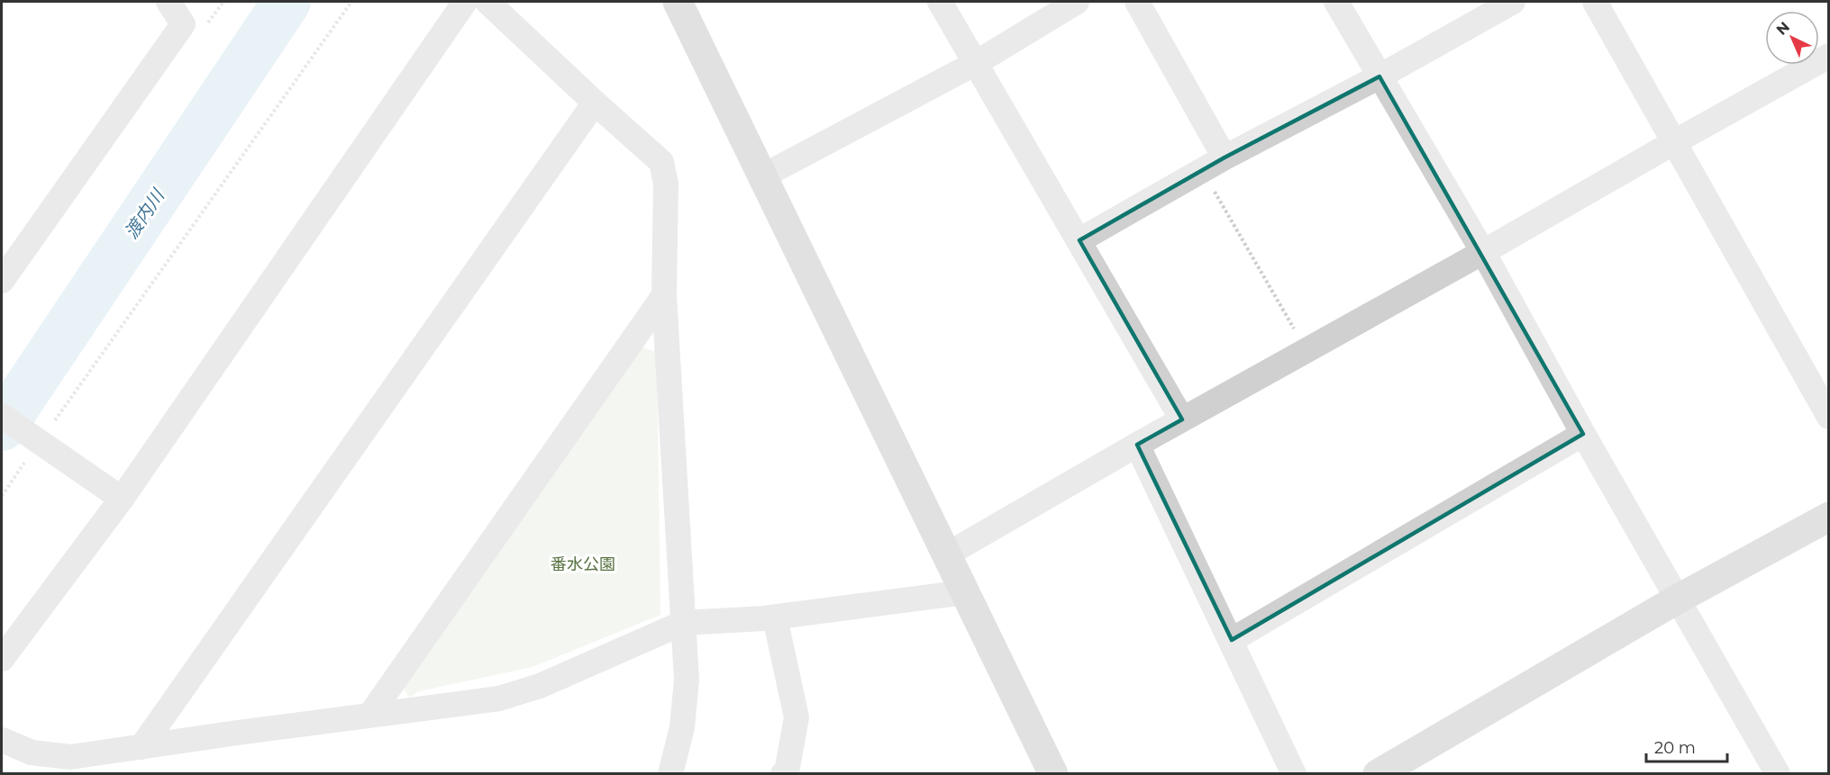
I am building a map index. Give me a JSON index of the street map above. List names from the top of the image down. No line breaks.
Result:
{"water":["渡内川"],"parks":["番水公園"],"scale_bar":"20 m","north":"top left"}
